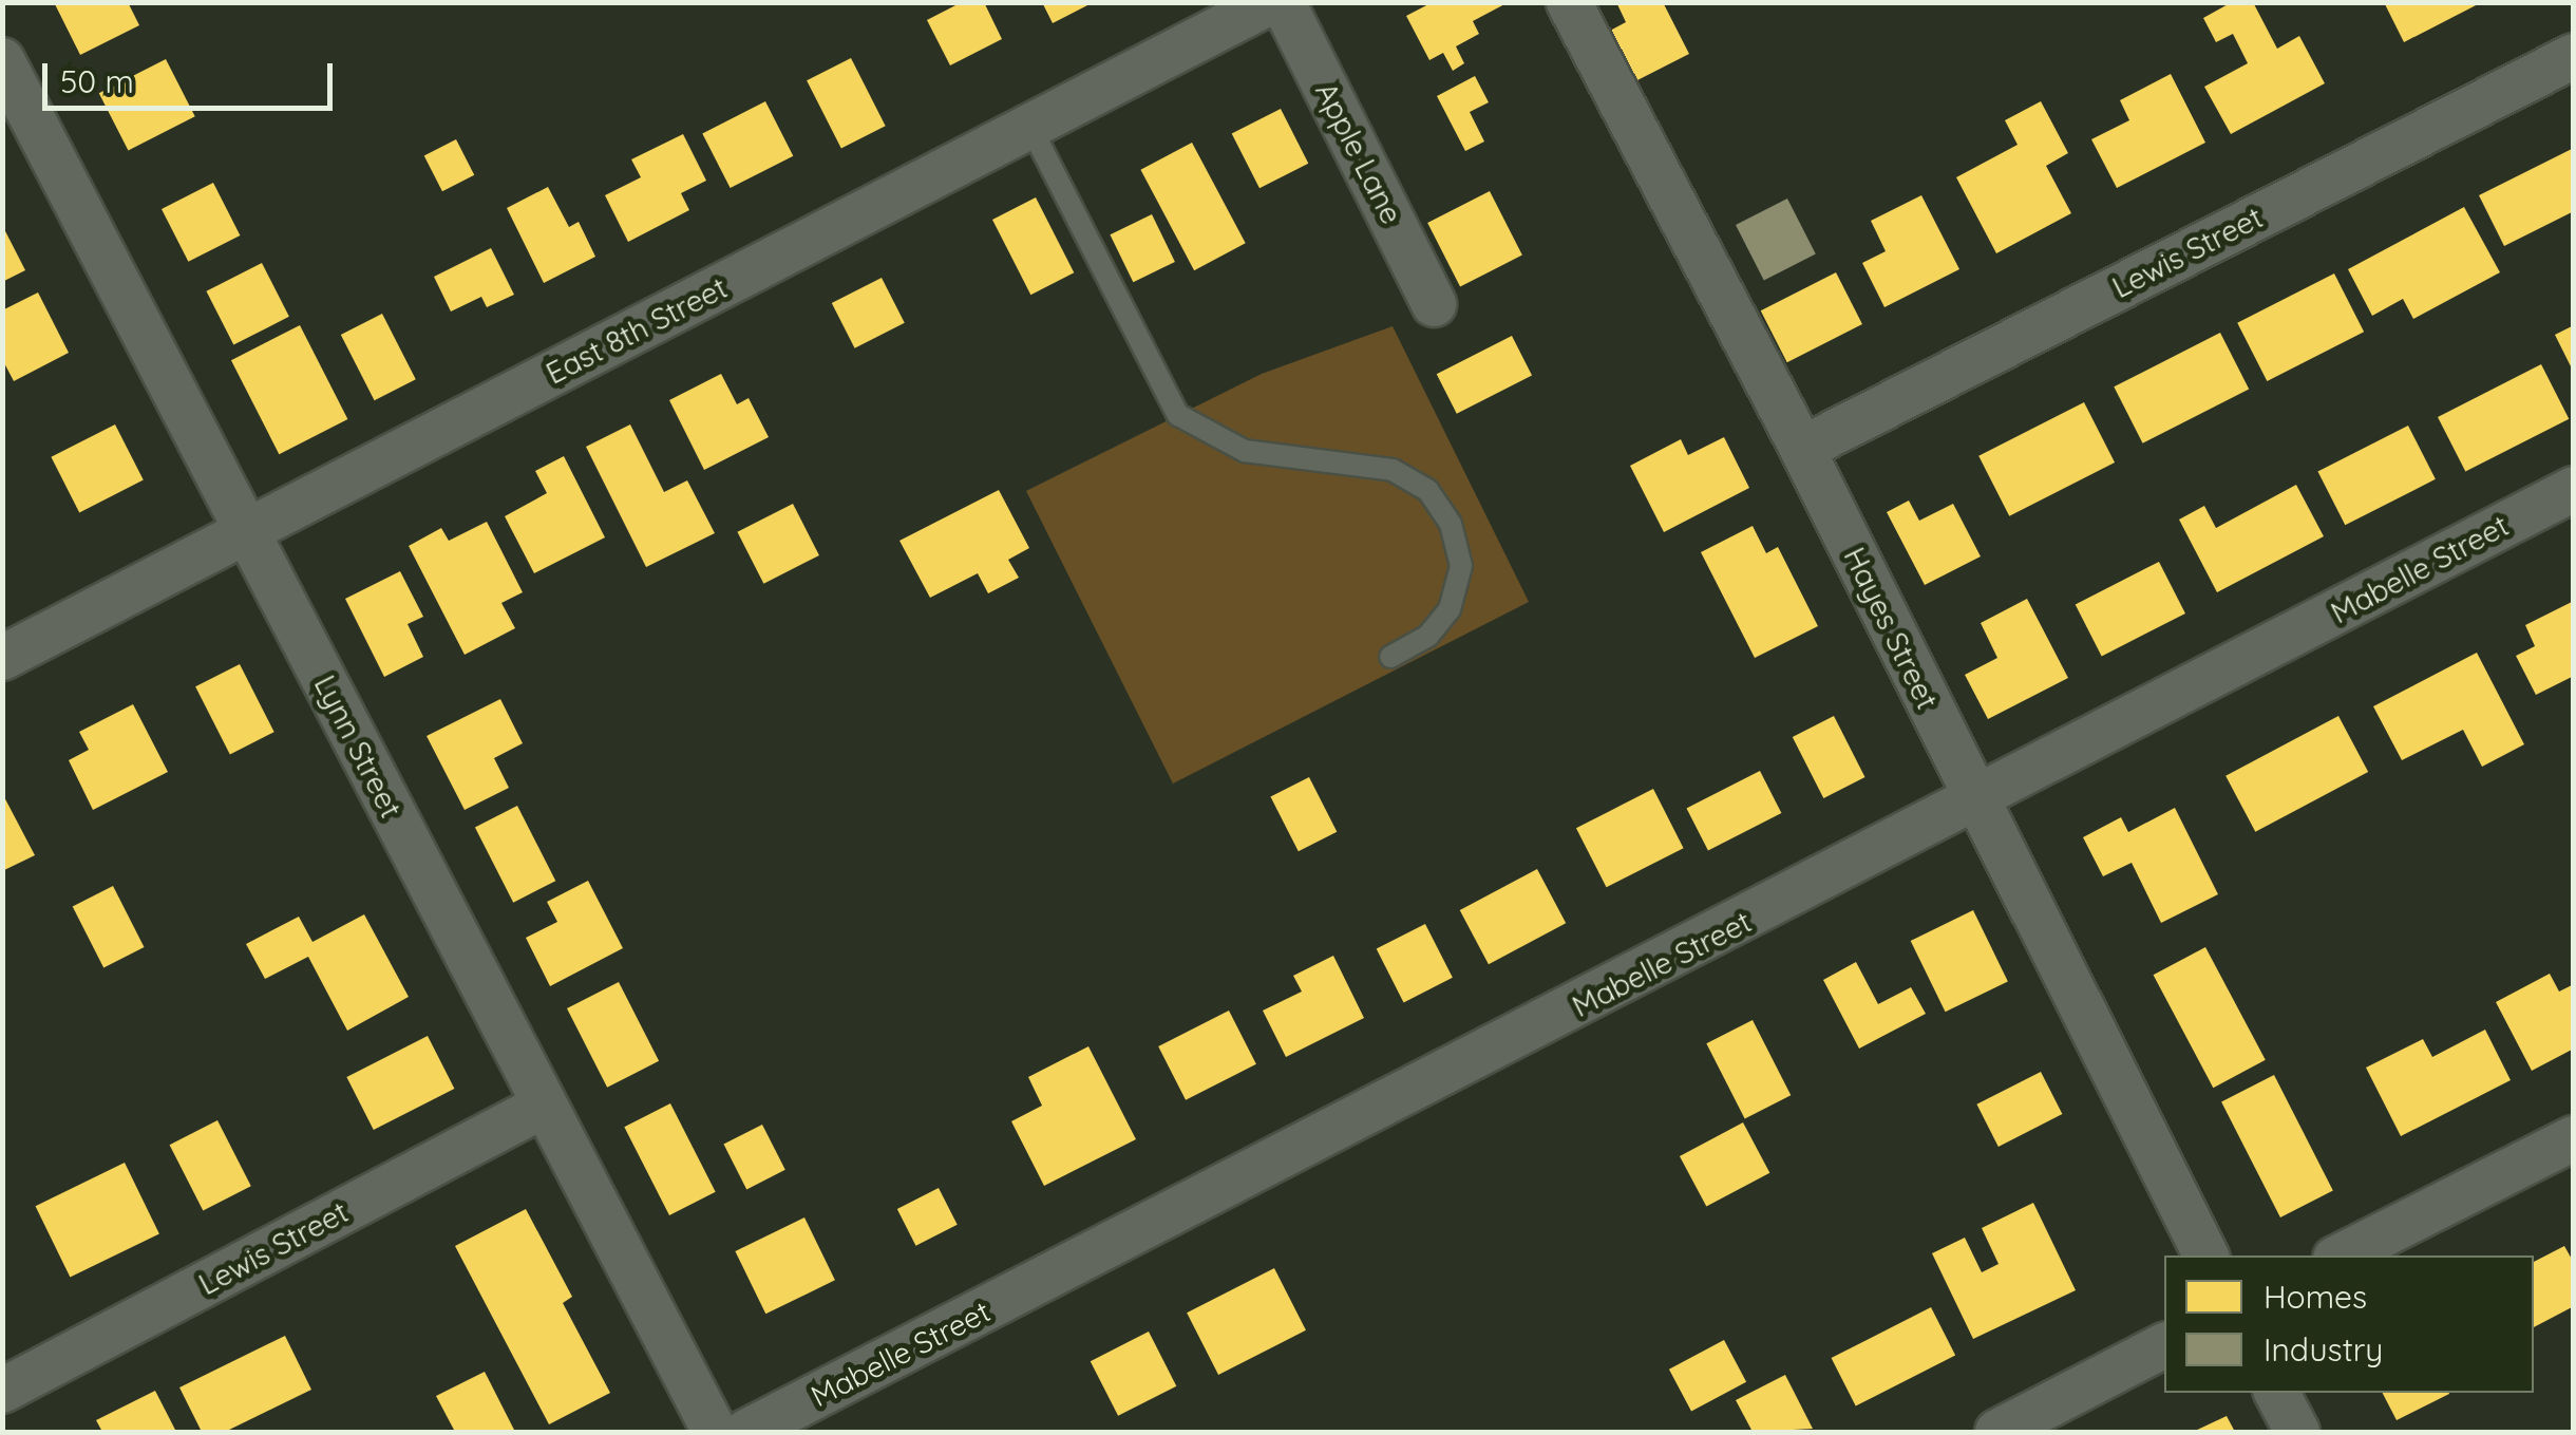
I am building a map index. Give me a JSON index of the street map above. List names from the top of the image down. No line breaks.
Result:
{"streets":{"street":["Apple Lane","Lewis Street","East 8th Street","Mabelle Street","Hayes Street","Lynn Street"]},"crossings":[["Lewis Street","Hayes Street"],["Lewis Street","Lynn Street"],["East 8th Street","Lynn Street"],["Mabelle Street","Hayes Street"]],"legend":["Homes","Industry"],"scale_bar":"50 m"}
